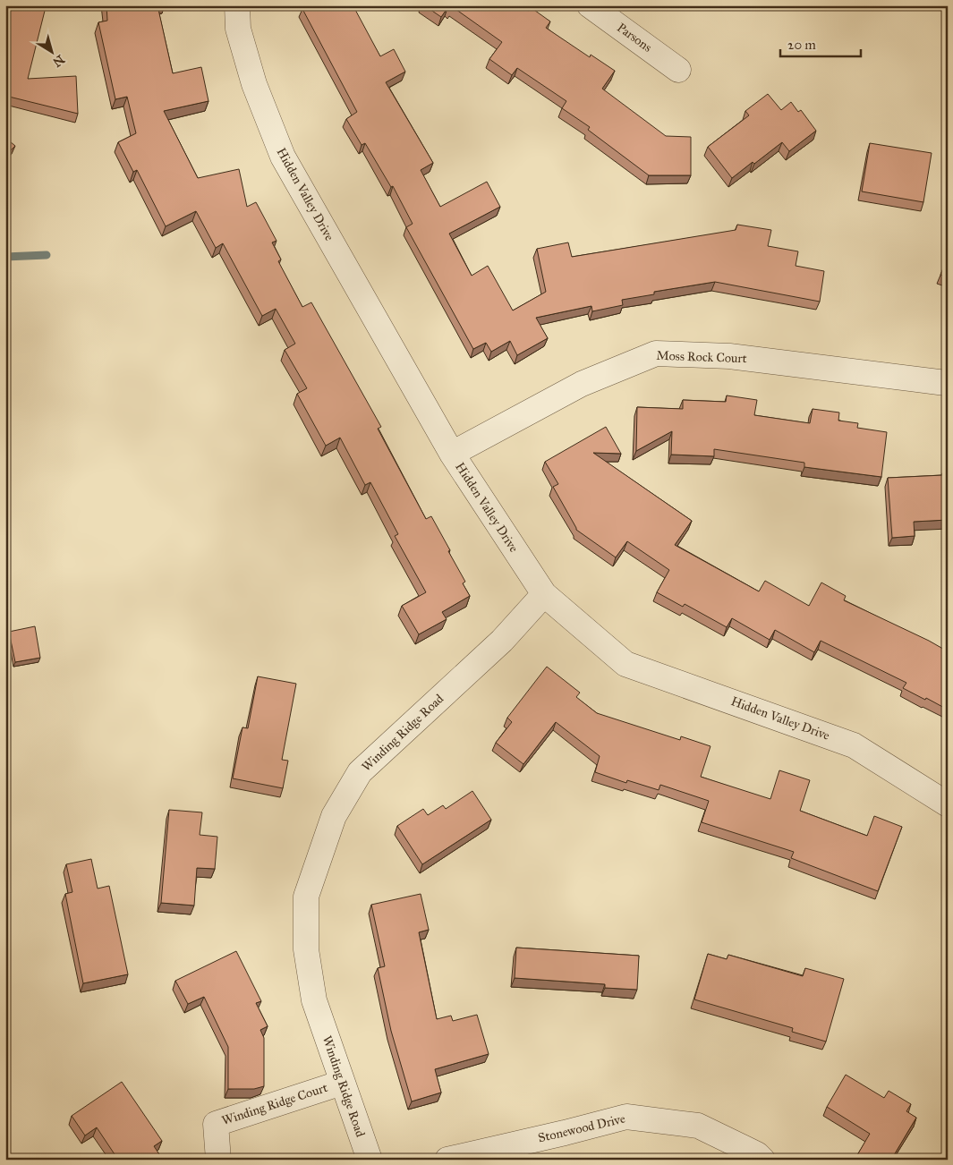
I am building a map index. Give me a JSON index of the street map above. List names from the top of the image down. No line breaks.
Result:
{"streets":{"street":["Parsons","Hidden Valley Drive","Moss Rock Court","Winding Ridge Road","Winding Ridge Court","Stonewood Drive"]},"crossings":[["Hidden Valley Drive","Moss Rock Court"],["Hidden Valley Drive","Winding Ridge Road"],["Winding Ridge Road","Winding Ridge Court"]],"scale_bar":"20 m","north":"bottom right"}
